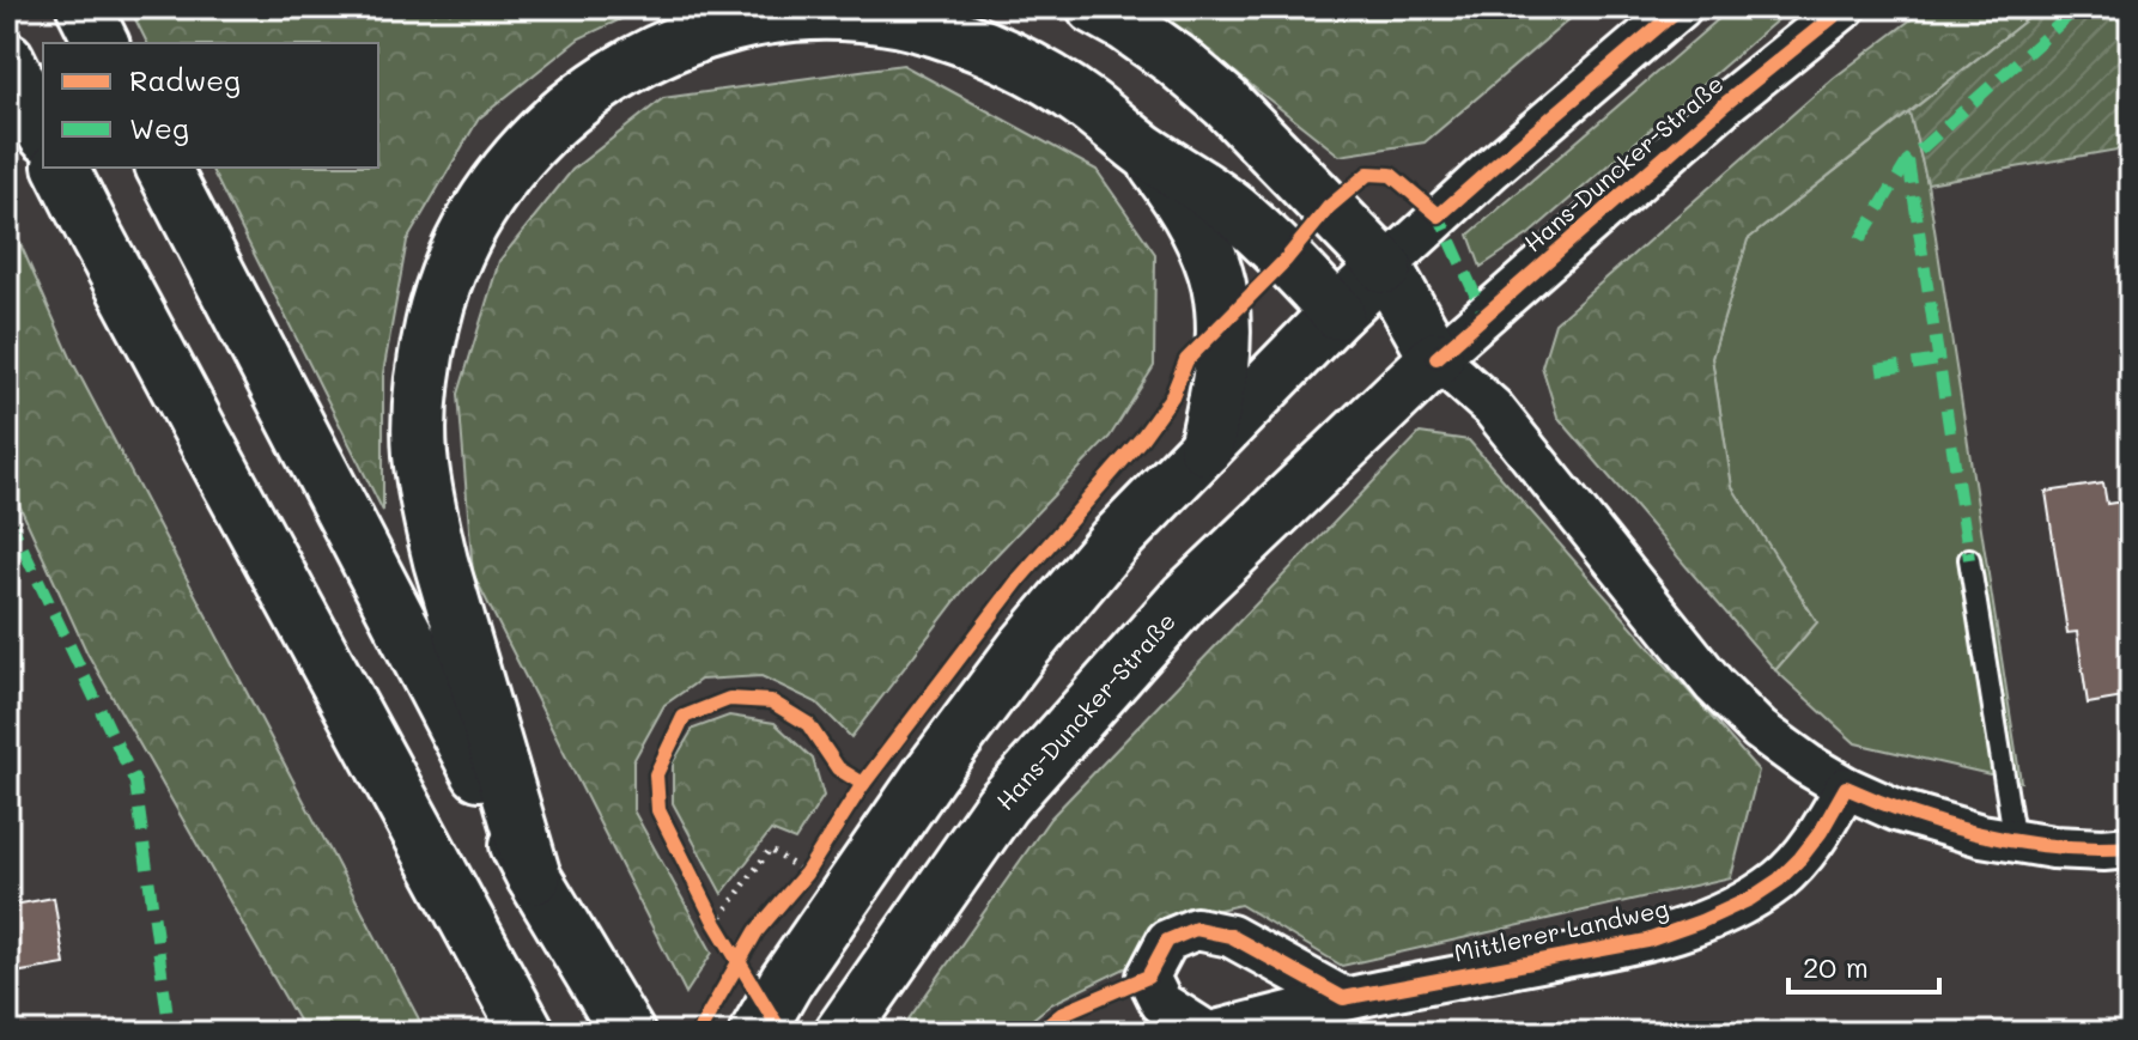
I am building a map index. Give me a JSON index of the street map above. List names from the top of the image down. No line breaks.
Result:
{"streets":{"main road":["Hans-Duncker-Straße"],"street":["Mittlerer Landweg"]},"legend":["Radweg","Weg"],"scale_bar":"20 m"}
